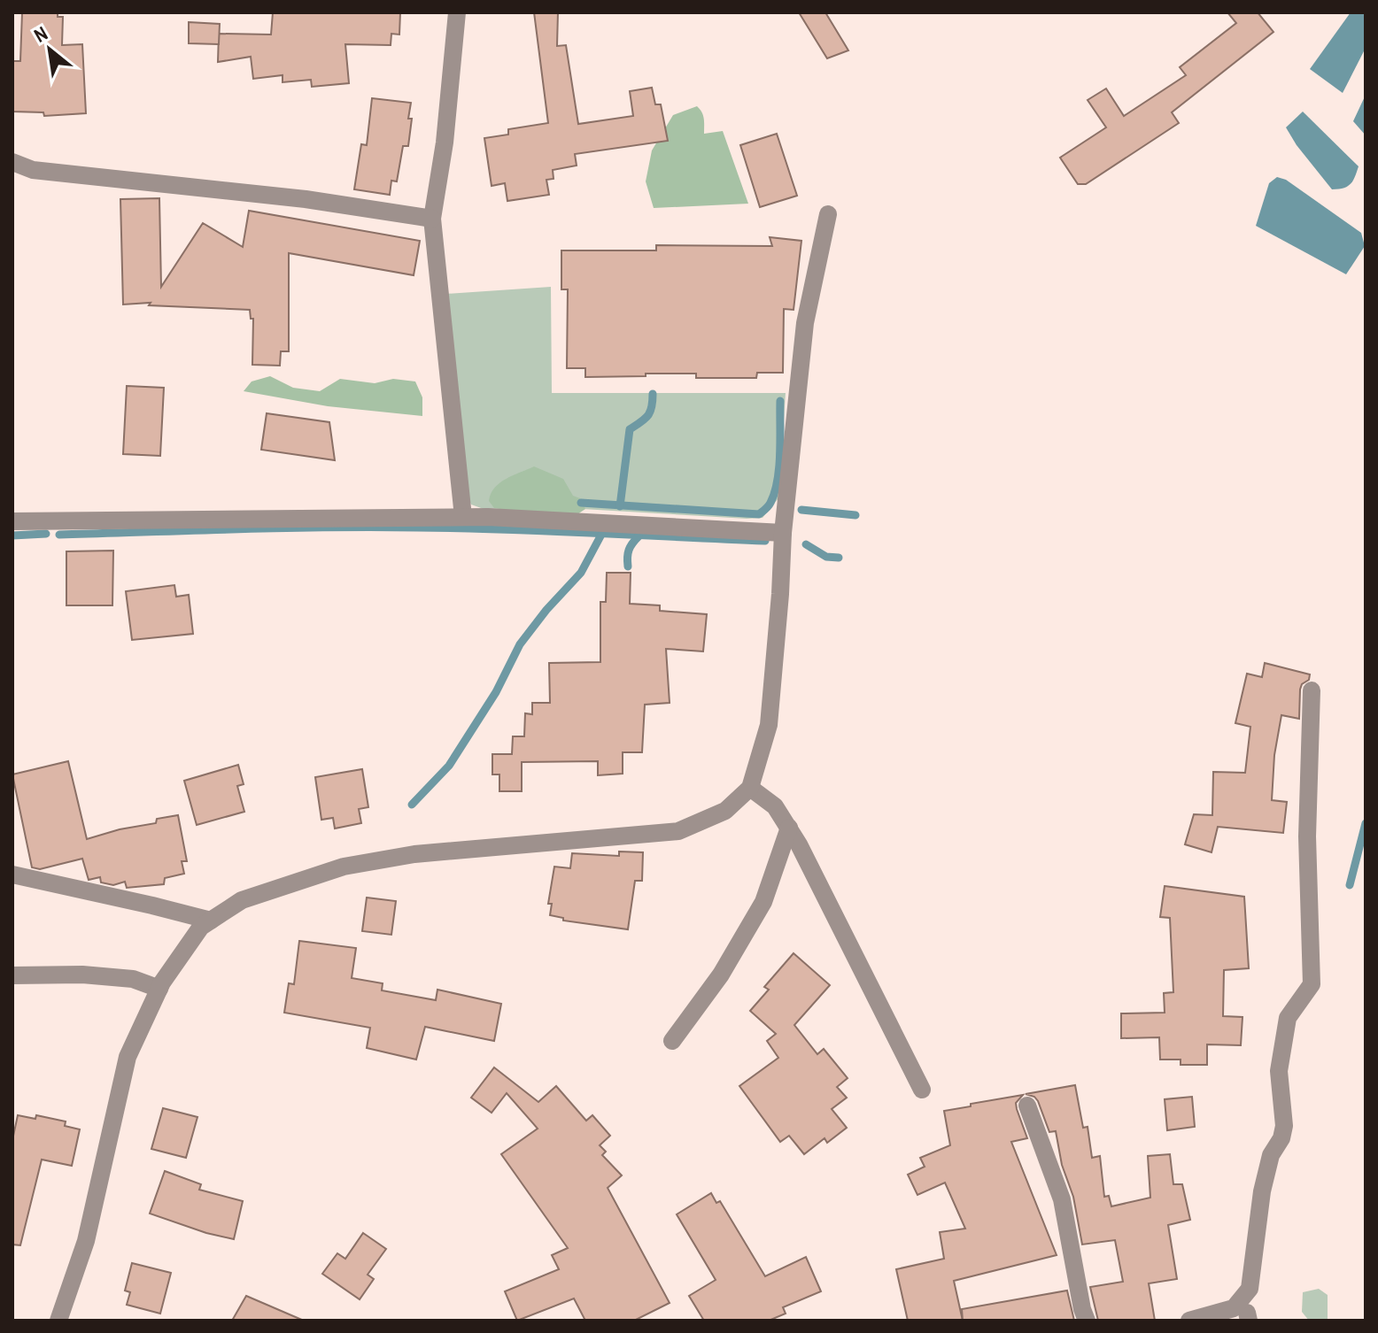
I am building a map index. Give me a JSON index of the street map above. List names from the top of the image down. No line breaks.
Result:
{"north":"top left"}
